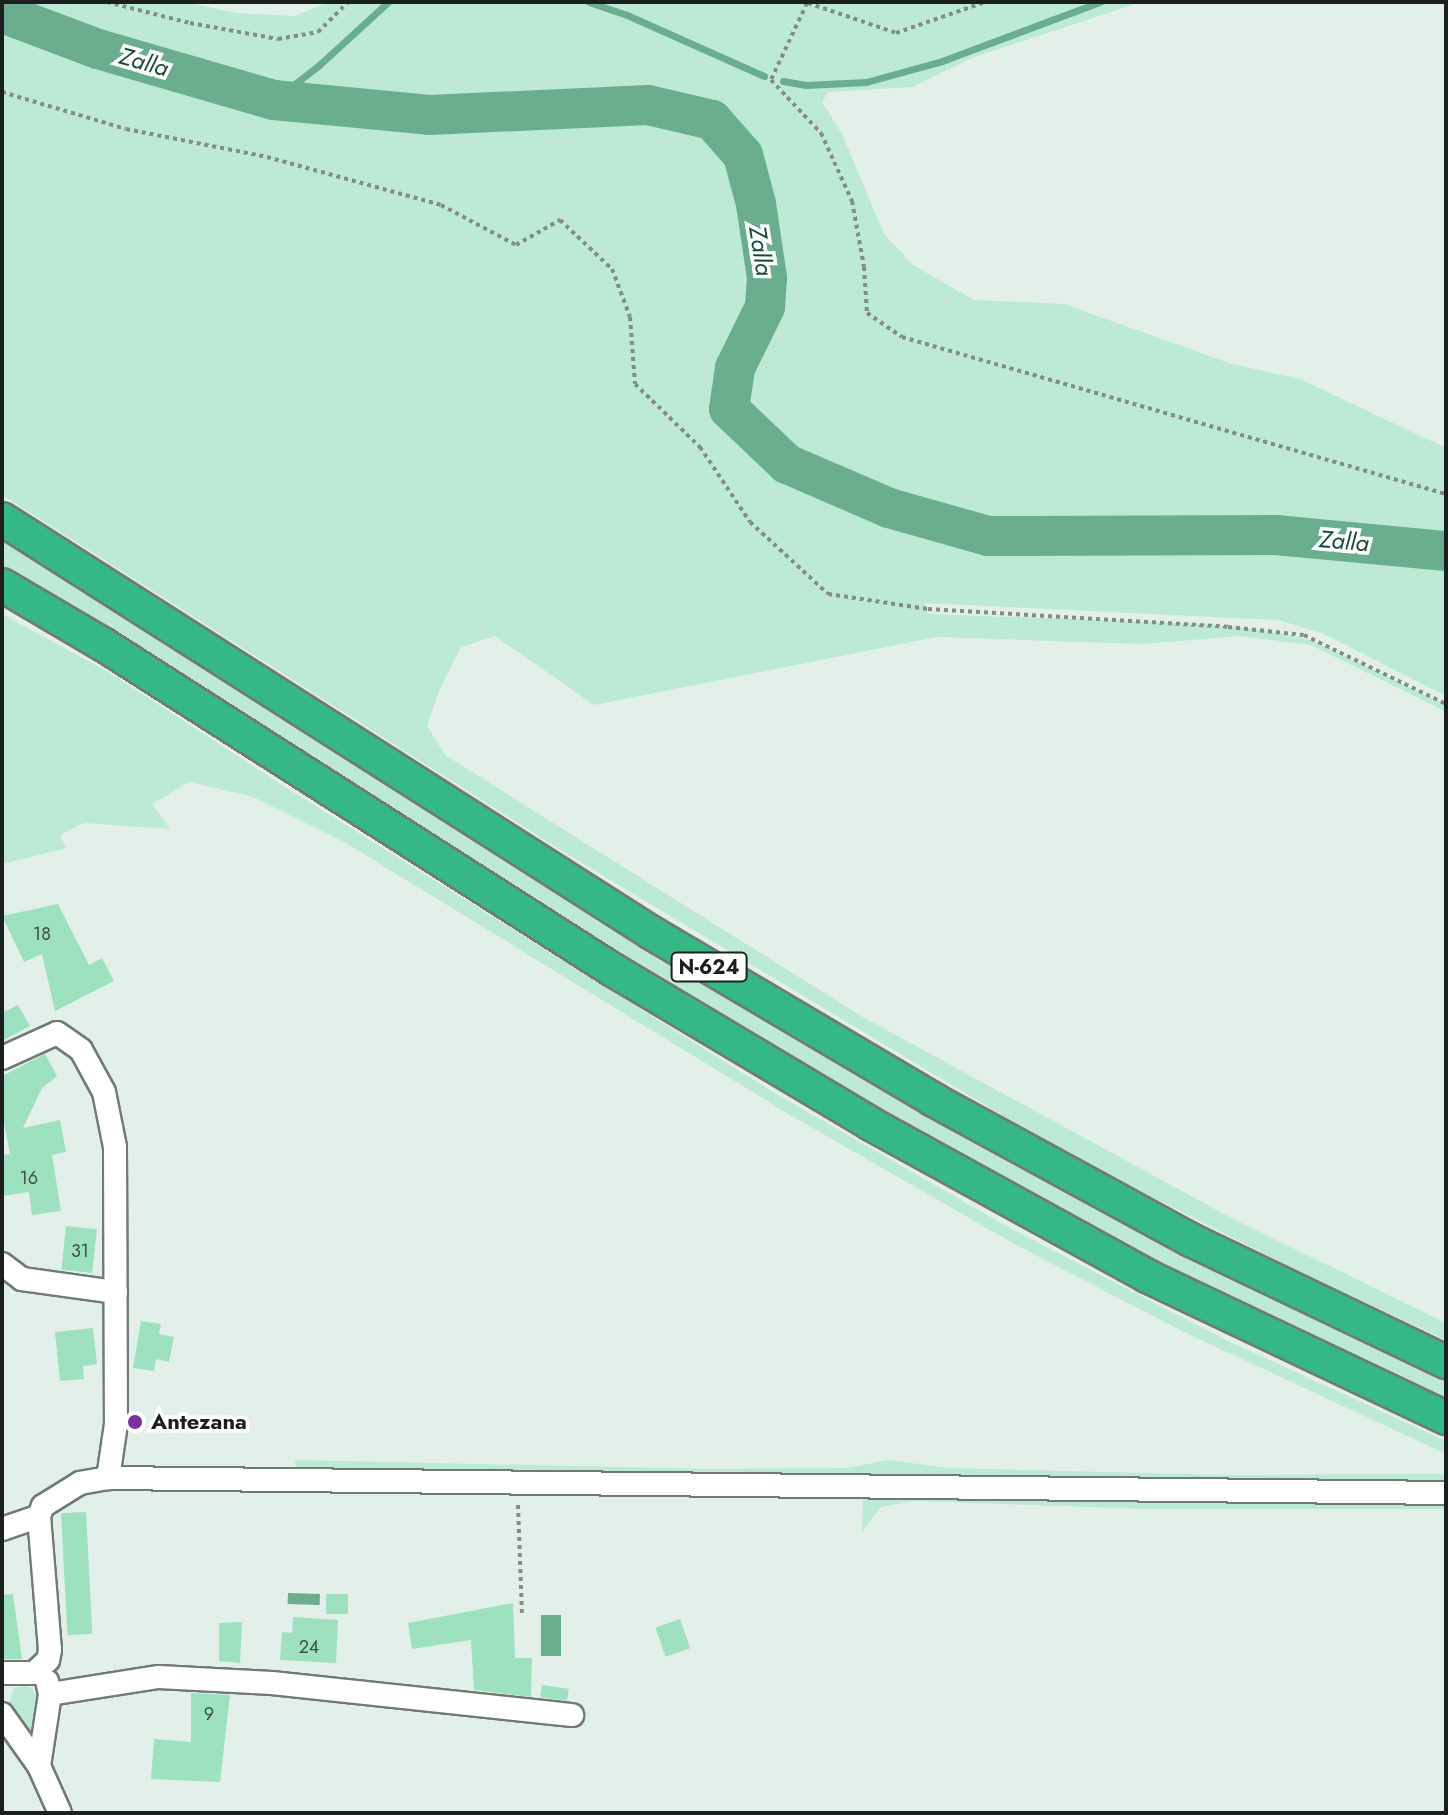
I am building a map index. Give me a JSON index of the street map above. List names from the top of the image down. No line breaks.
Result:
{"streets":{"highway":["N-624"]},"water":["Zalla"],"places":["Antezana"],"house_numbers":["18","16","31","24","9"]}
